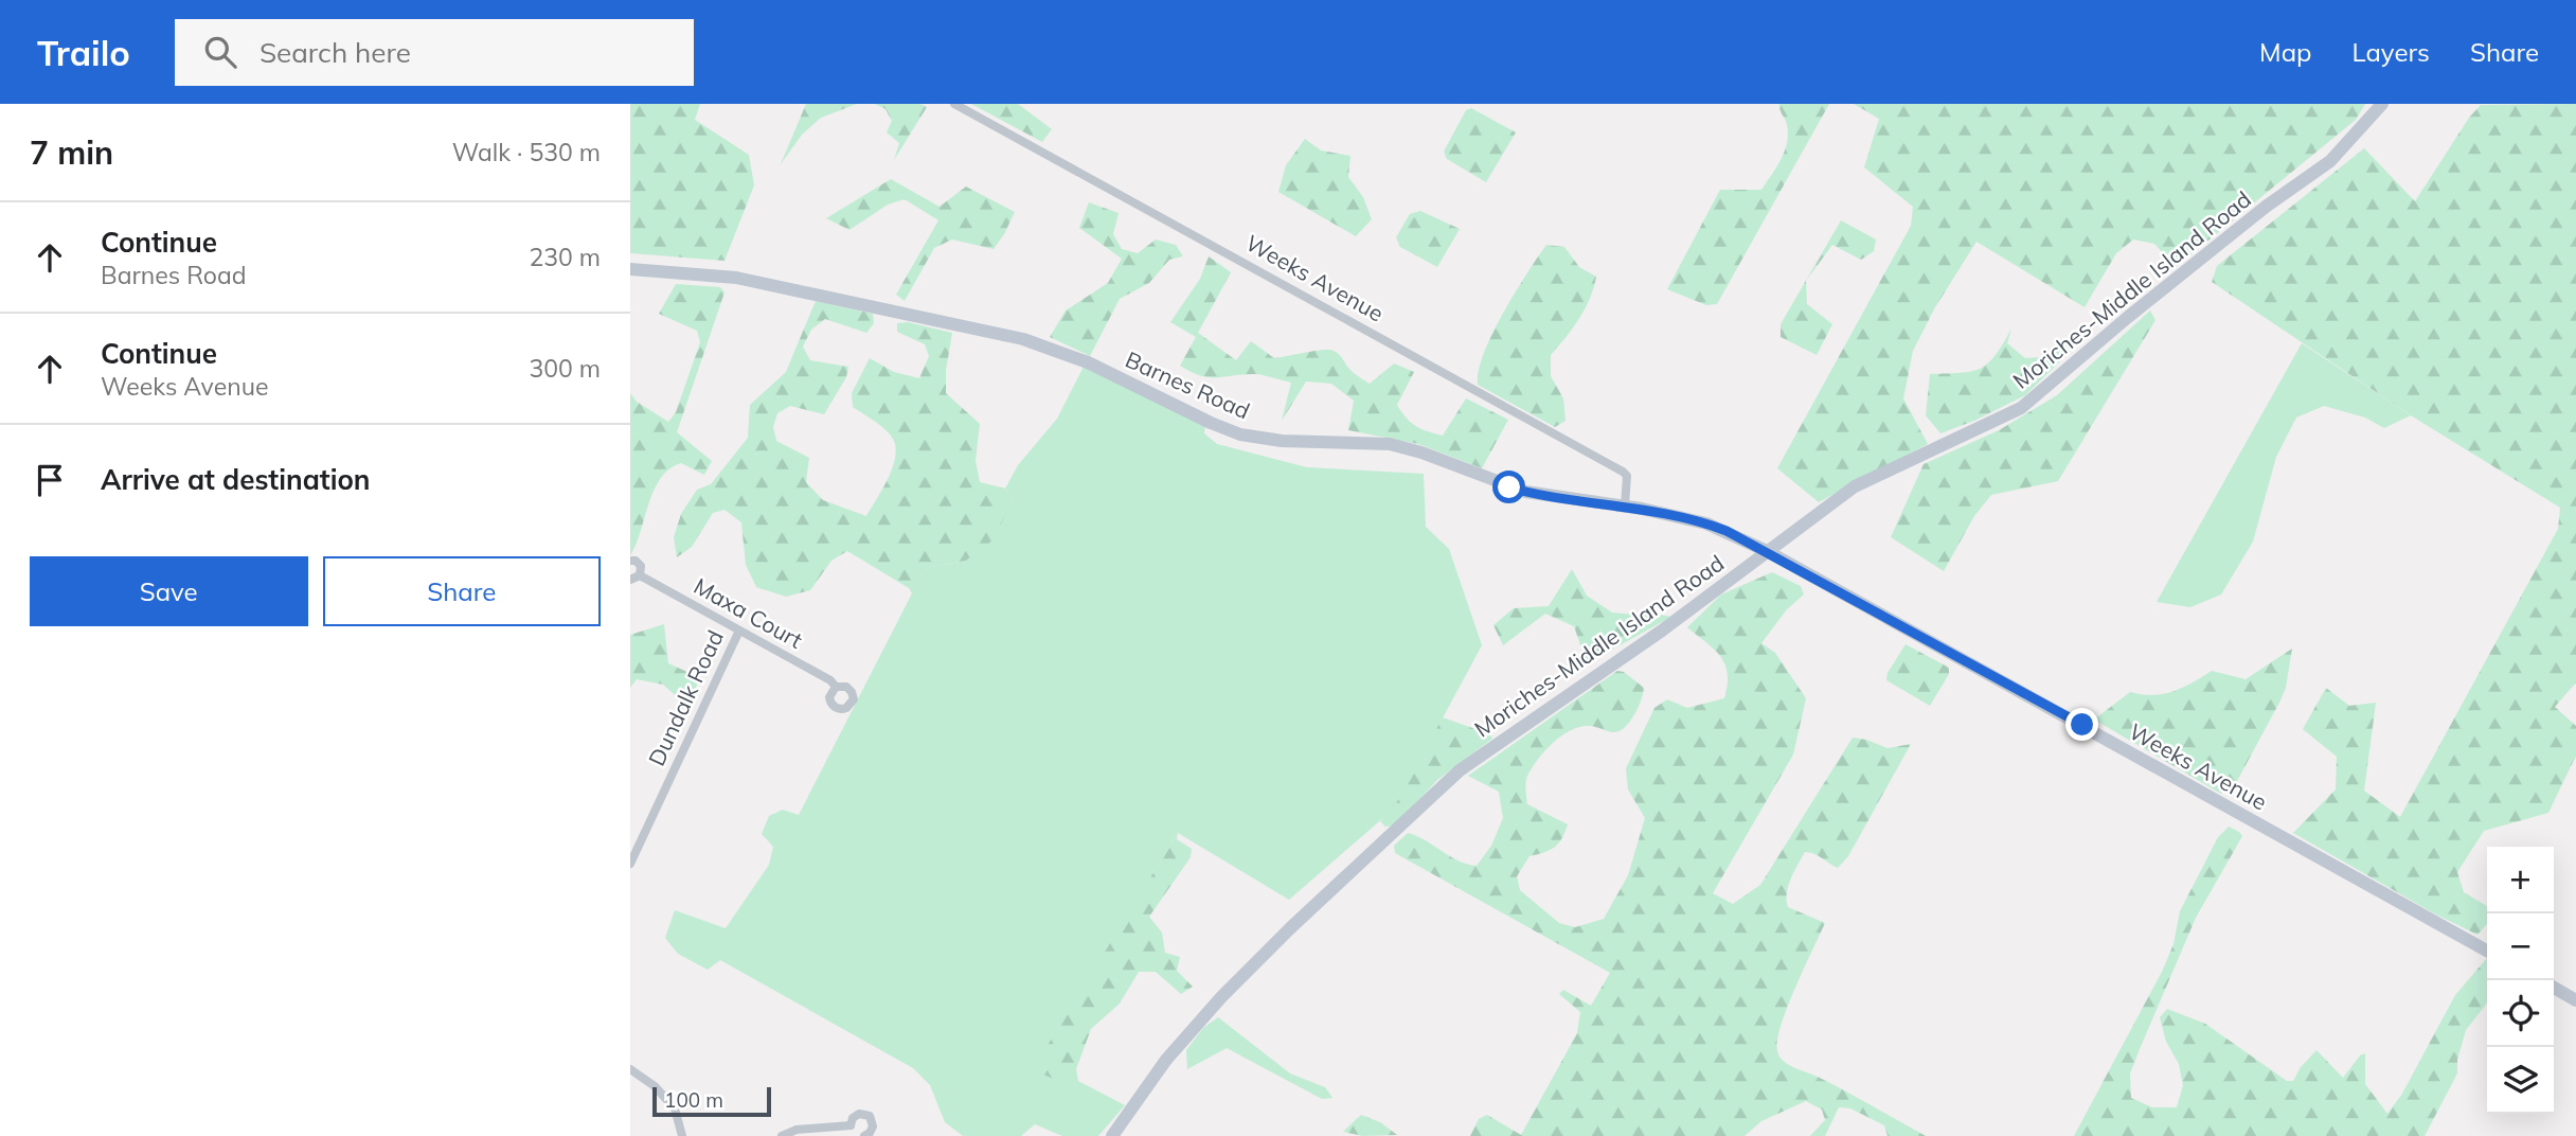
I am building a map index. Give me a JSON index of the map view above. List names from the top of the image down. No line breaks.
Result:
{"streets":{"street":["Weeks Avenue","Moriches-Middle Island Road","Barnes Road","Maxa Court","Dundalk Road"]},"crossings":[["Weeks Avenue","Moriches-Middle Island Road"],["Weeks Avenue","Barnes Road"],["Moriches-Middle Island Road","Barnes Road"],["Maxa Court","Dundalk Road"]],"scale_bar":"100 m","page":{"header":"Trailo","search":"Search here","nav":["Map","Layers","Share"],"heading":["7 min","Walk · 530 m"],"list":[["Continue","Barnes Road","230 m"],["Continue","Weeks Avenue","300 m"],"Arrive at destination"],"buttons":["Save","Share"],"map_buttons":["+","−"],"scale":"100 m"}}
